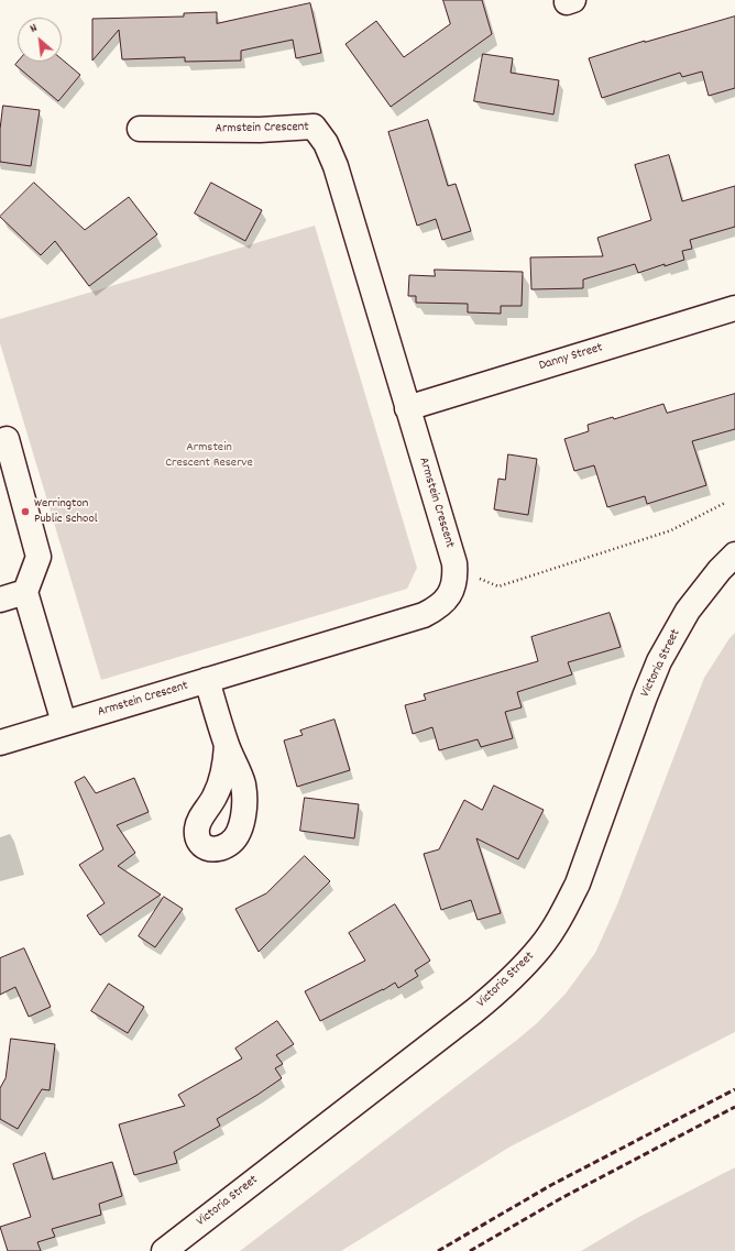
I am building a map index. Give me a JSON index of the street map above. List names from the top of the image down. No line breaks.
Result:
{"streets":{"street":["Armstein Crescent","Danny Street","Victoria Street"]},"crossings":[["Armstein Crescent","Danny Street"]],"parks":["Armstein Crescent Reserve"],"places":["Werrington Public School"],"north":"top left"}
